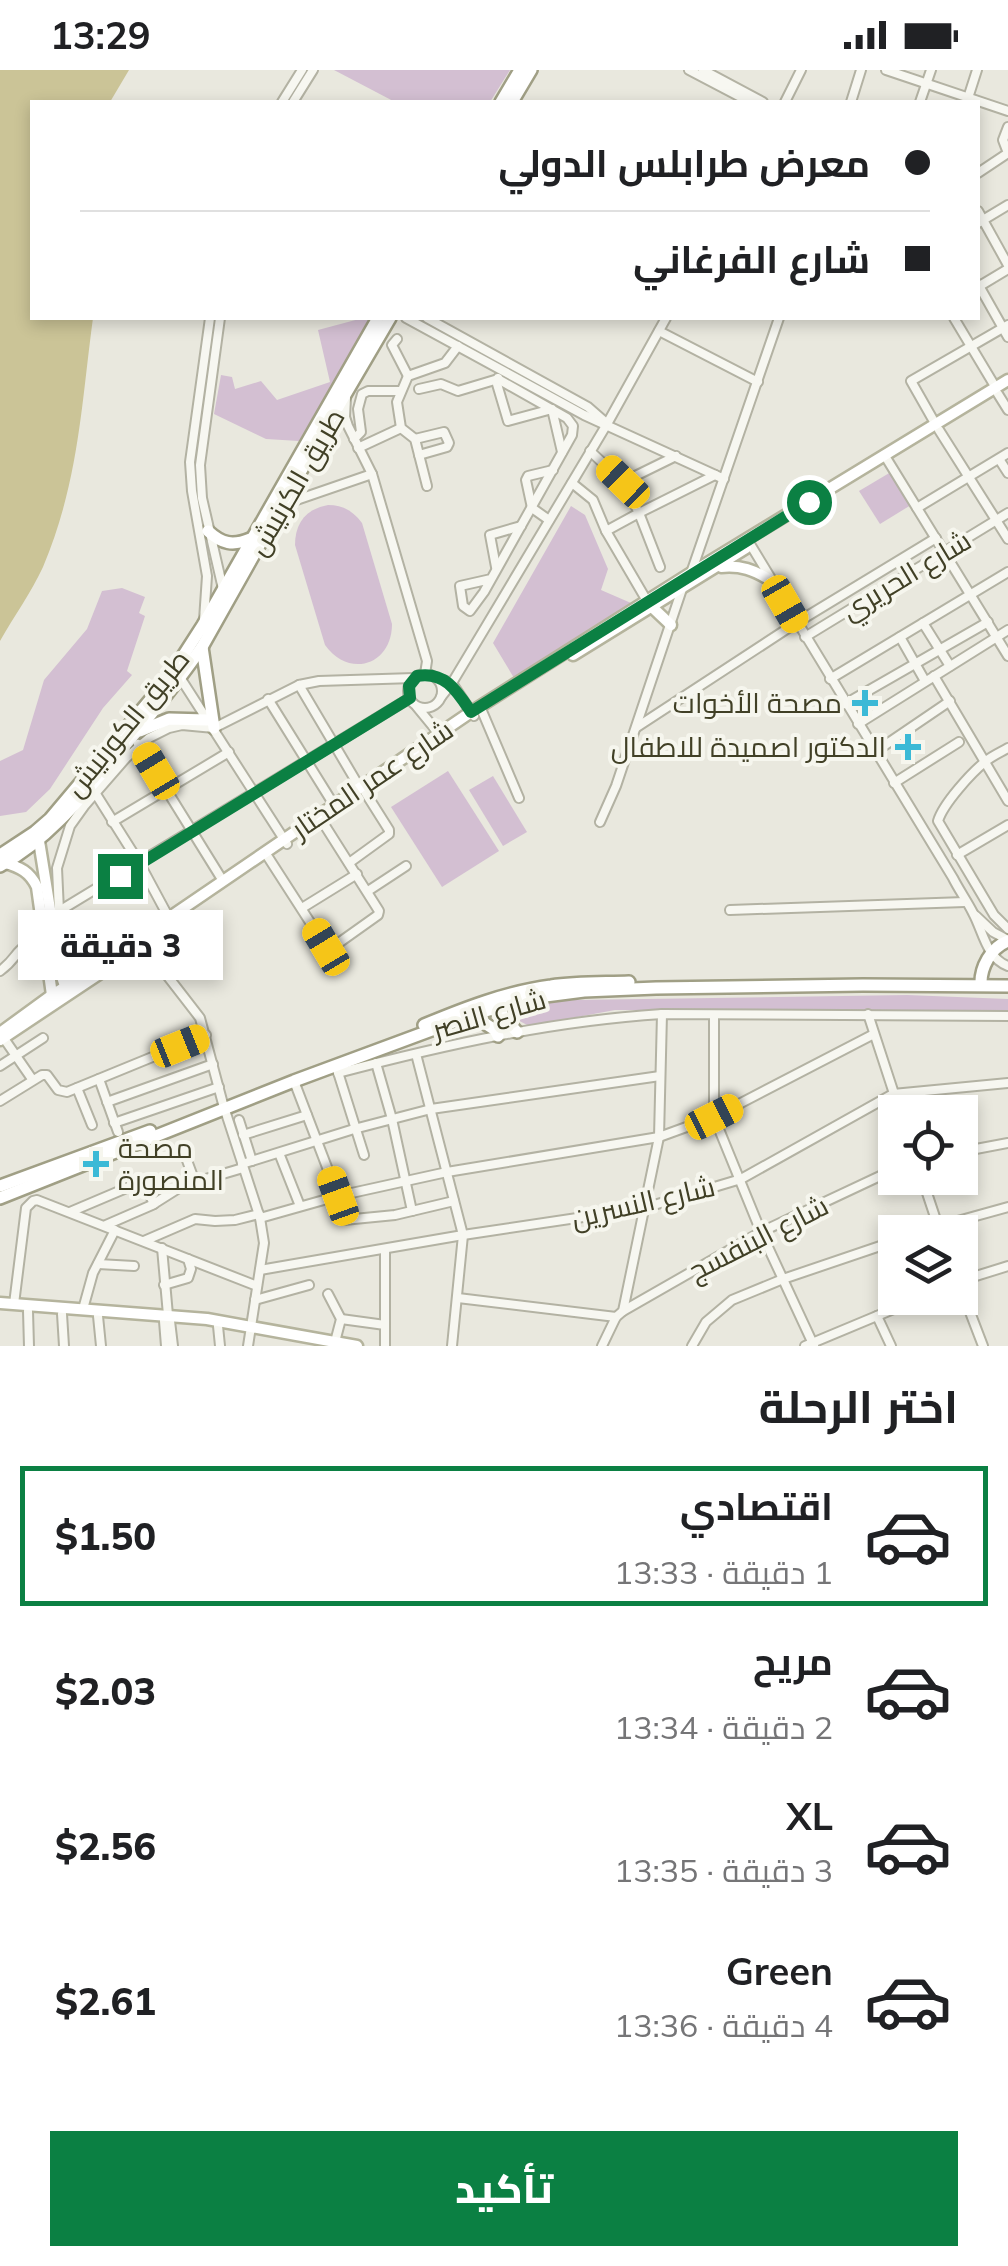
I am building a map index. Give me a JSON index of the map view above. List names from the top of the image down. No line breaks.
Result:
{"streets":{"highway":["طريق الكرنيش","طريق الكورنيش","شارع النصر"],"main road":["شارع عمر المختار"],"street":["شارع الحريري","شارع النسرين","شارع البنفسج"]},"crossings":[["طريق الكرنيش","طريق الكورنيش"]],"places":{"health":["مصحة الأخوات","الدكتور اصميدة للاطفال","مصحة المنصورة"]},"page":{"status":"13:29","banner":["معرض طرابلس الدولي","شارع الفرغاني"],"bubble":"3 دقيقة","heading":"اختر الرحلة","list":[{"name":"اقتصادي","note":"1 دقيقة · 13:33","value":"$1.50"},{"name":"مريح","note":"2 دقيقة · 13:34","value":"$2.03"},{"name":"XL","note":"3 دقيقة · 13:35","value":"$2.56"},{"name":"Green","note":"4 دقيقة · 13:36","value":"$2.61"}],"buttons":"تأكيد"}}
